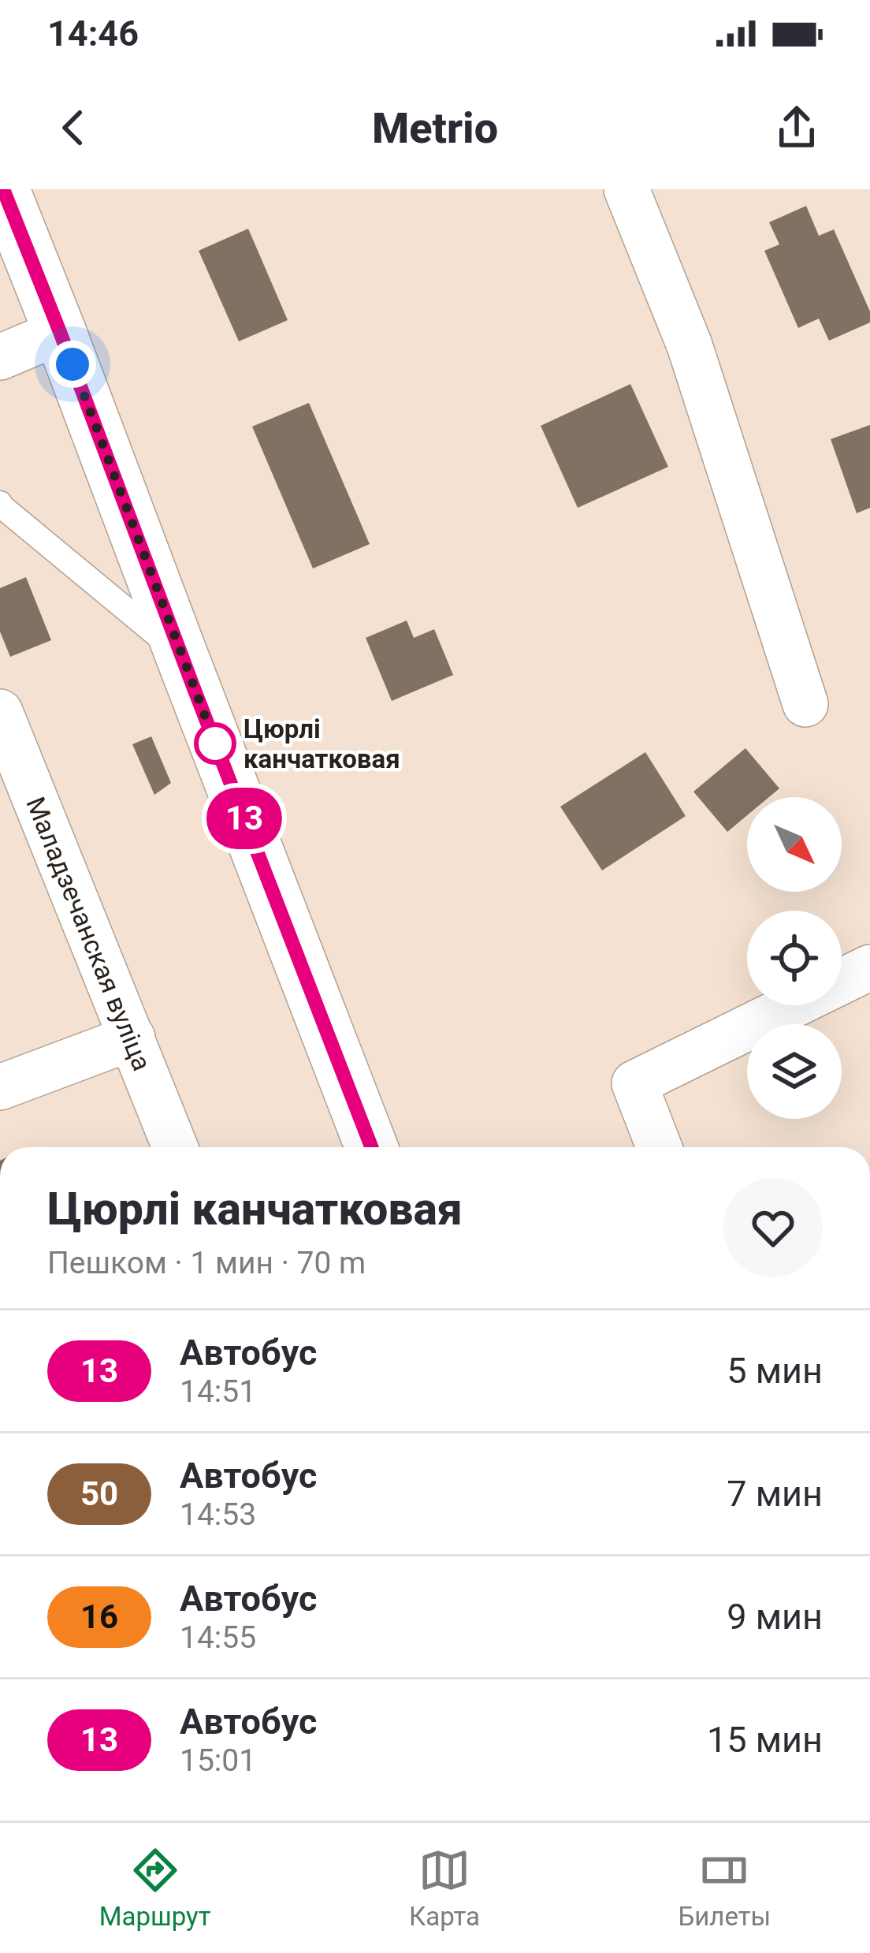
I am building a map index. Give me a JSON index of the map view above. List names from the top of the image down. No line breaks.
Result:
{"streets":{"street":["Маладзечанская вуліца"]},"places":["Цюрлі канчатковая"],"lines":["bus line 13"],"north":"bottom right","page":{"status":"14:46","header":"Metrio","on_map":"13","heading":["Цюрлі канчатковая","Пешком · 1 мин · 70 m"],"list":[{"mark":"13","name":"Автобус","note":"14:51","value":"5 мин"},{"mark":"50","name":"Автобус","note":"14:53","value":"7 мин"},{"mark":"16","name":"Автобус","note":"14:55","value":"9 мин"},{"mark":"13","name":"Автобус","note":"15:01","value":"15 мин"}],"tabs":["Маршрут","Карта","Билеты"]}}
